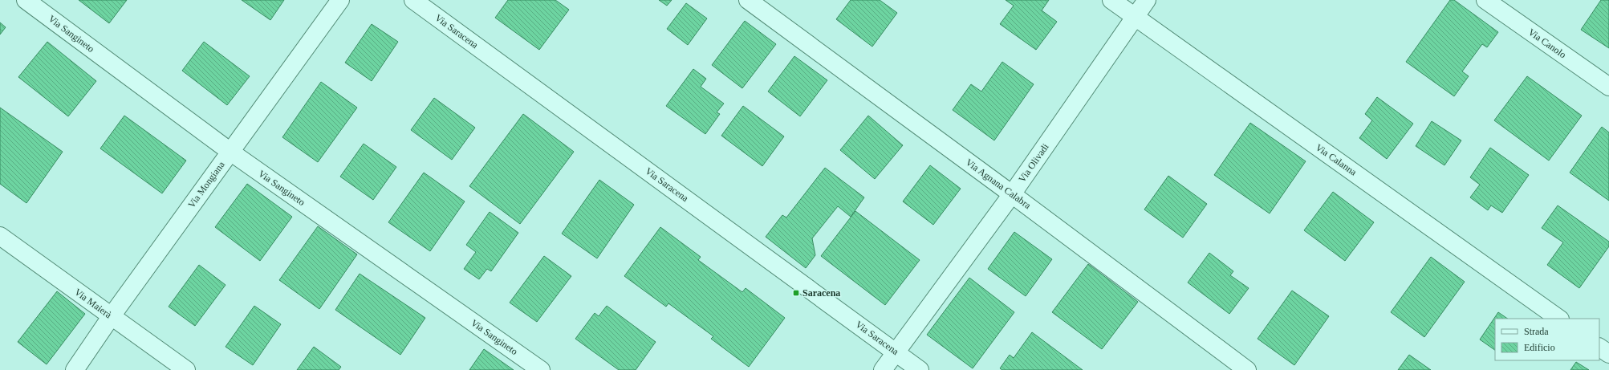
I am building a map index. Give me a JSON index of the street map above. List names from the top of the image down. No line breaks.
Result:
{"streets":{"street":["Via Saracena","Via Sangineto","Via Canolo","Via Calanna","Via Olivadi","Via Agnana Calabra","Via Mongiana","Via Maierà"]},"crossings":[["Via Saracena","Via Olivadi"],["Via Sangineto","Via Mongiana"],["Via Calanna","Via Olivadi"],["Via Olivadi","Via Agnana Calabra"],["Via Mongiana","Via Maierà"]],"places":{"transit":["Saracena"]},"legend":["Strada","Edificio"]}
